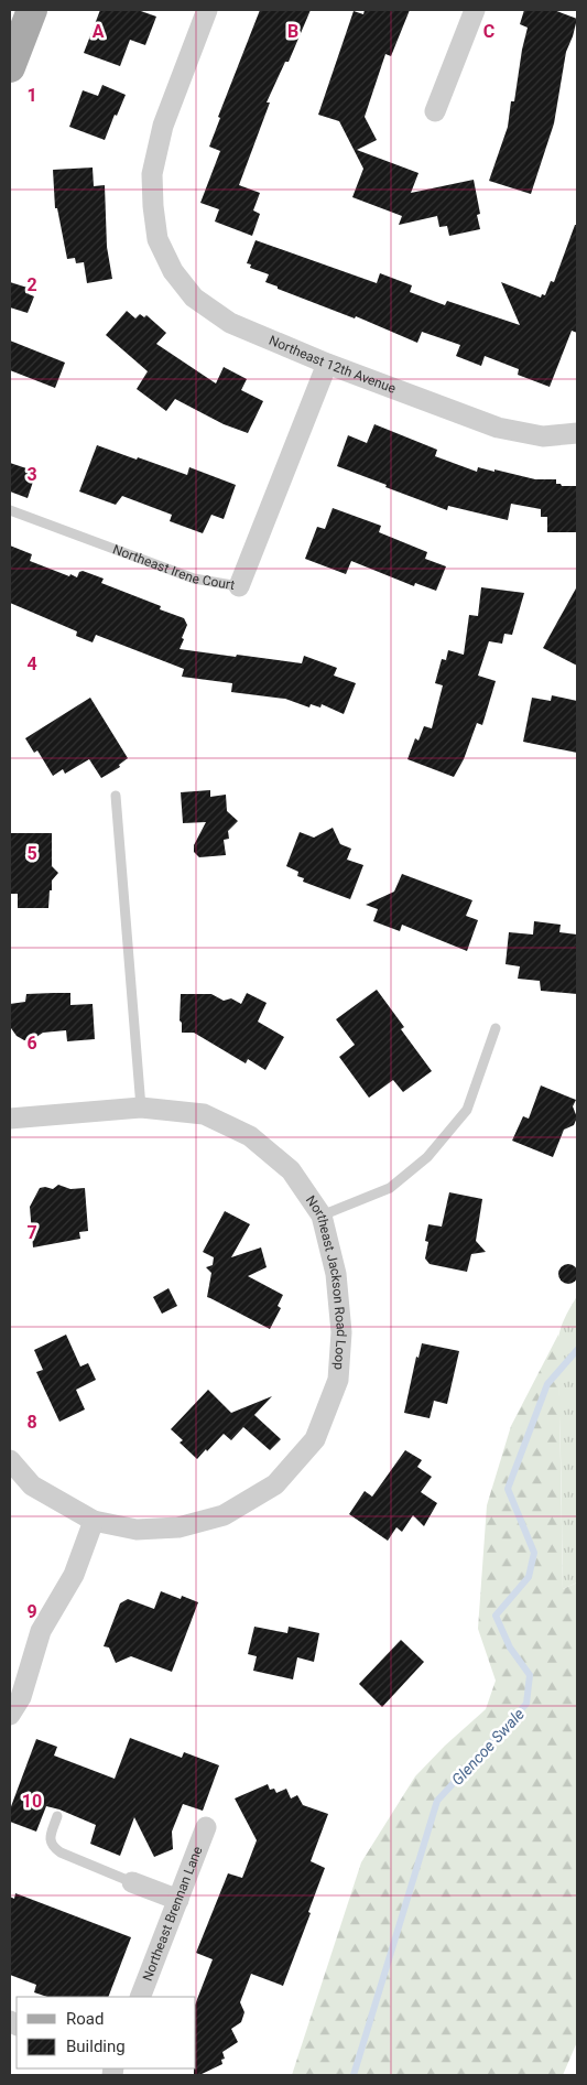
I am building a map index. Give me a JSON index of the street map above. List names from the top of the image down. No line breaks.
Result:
{"streets":{"street":["Northeast 12th Avenue","Northeast Irene Court","Northeast Jackson Road Loop","Northeast Brennan Lane"]},"crossings":[["Northeast 12th Avenue","Northeast Irene Court"]],"water":["Glencoe Swale"],"legend":["Road","Building"],"grid":{"columns":["A","B","C"],"rows":["1","2","3","4","5","6","7","8","9","10"]}}
